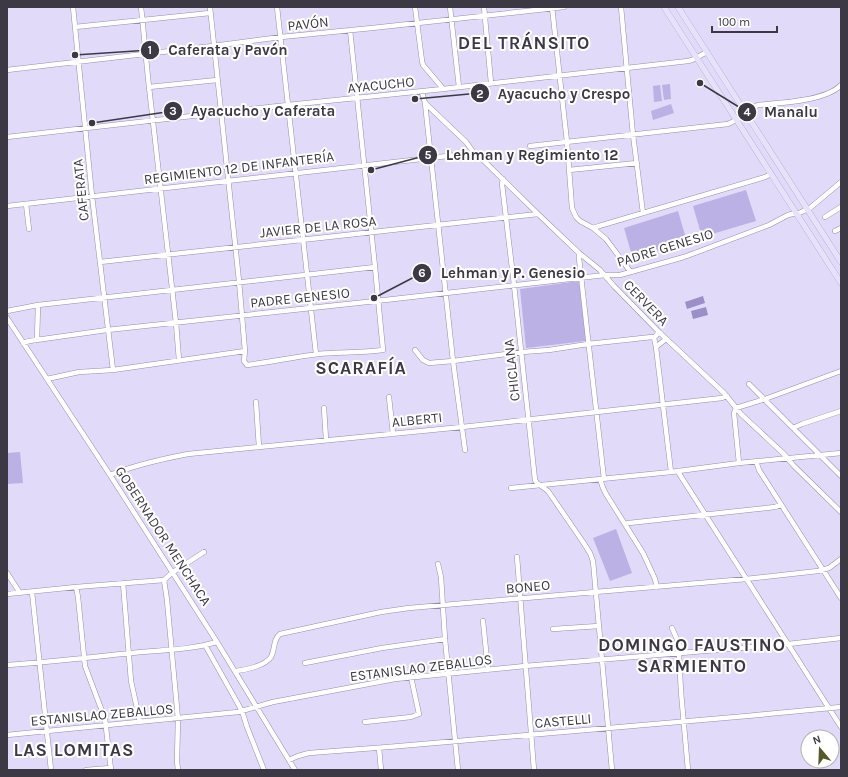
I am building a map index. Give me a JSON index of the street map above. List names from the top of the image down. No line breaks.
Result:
{"streets":{"street":["PAVÓN","AYACUCHO","REGIMIENTO 12 DE INFANTERÍA","CAFERATA","JAVIER DE LA ROSA","PADRE GENESIO","CERVERA","CHICLANA","ALBERTI","GOBERNADOR MENCHACA","BONEO","ESTANISLAO ZEBALLOS","CASTELLI"]},"crossings":[["PAVÓN","CAFERATA"],["AYACUCHO","CAFERATA"],["REGIMIENTO 12 DE INFANTERÍA","CAFERATA"],["REGIMIENTO 12 DE INFANTERÍA","CERVERA"],["CAFERATA","JAVIER DE LA ROSA"],["CAFERATA","PADRE GENESIO"],["JAVIER DE LA ROSA","CERVERA"],["JAVIER DE LA ROSA","CHICLANA"],["PADRE GENESIO","CERVERA"],["PADRE GENESIO","CHICLANA"],["PADRE GENESIO","GOBERNADOR MENCHACA"],["CERVERA","CHICLANA"],["CERVERA","ALBERTI"],["CHICLANA","ALBERTI"],["CHICLANA","BONEO"],["CHICLANA","ESTANISLAO ZEBALLOS"],["CHICLANA","CASTELLI"],["ALBERTI","GOBERNADOR MENCHACA"],["GOBERNADOR MENCHACA","BONEO"],["GOBERNADOR MENCHACA","ESTANISLAO ZEBALLOS"],["GOBERNADOR MENCHACA","CASTELLI"]],"districts":["DEL TRÁNSITO","SCARAFÍA","DOMINGO FAUSTINO SARMIENTO","LAS LOMITAS"],"places":["Caferata y Pavón","Manalu","Ayacucho y Crespo","Ayacucho y Caferata","Lehman y Regimiento 12","Lehman y P. Genesio"],"scale_bar":"100 m","north":"top"}
